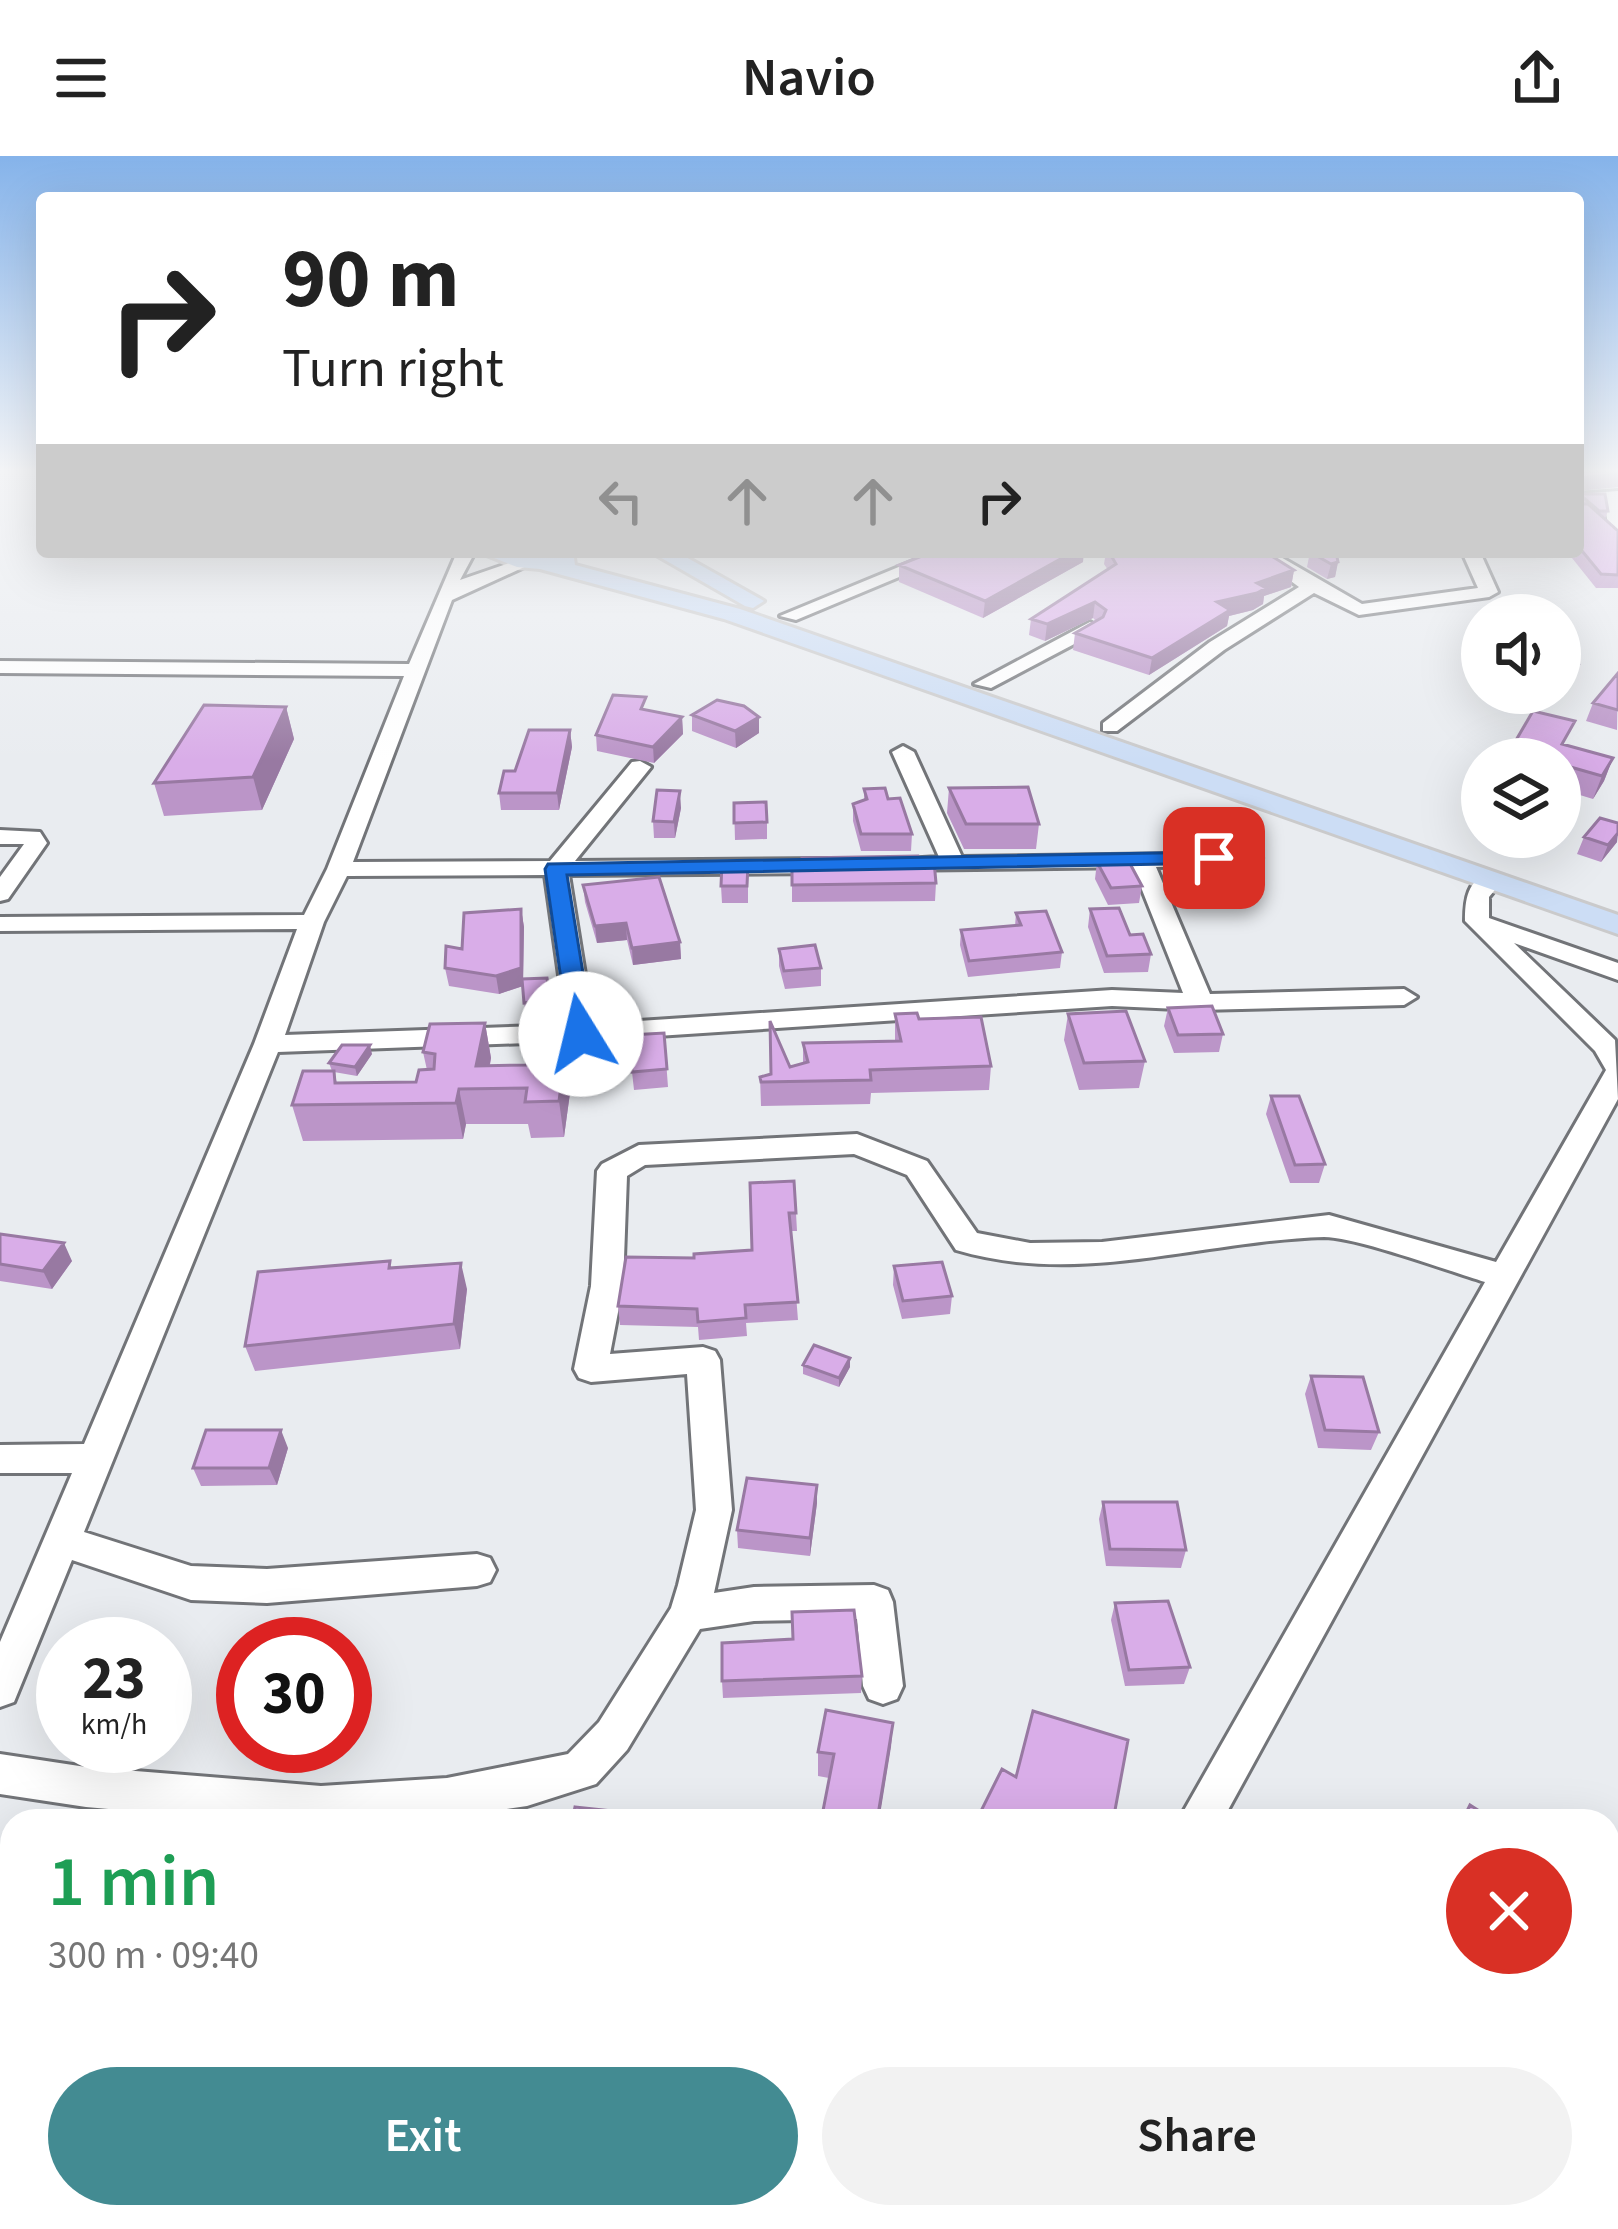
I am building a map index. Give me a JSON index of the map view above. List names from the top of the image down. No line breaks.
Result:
{"page":{"header":"Navio","turn":["90 m","Turn right"],"speed":"23 km/h","limit":"30","heading":["1 min","300 m · 09:40"],"buttons":["Exit","Share"]}}
